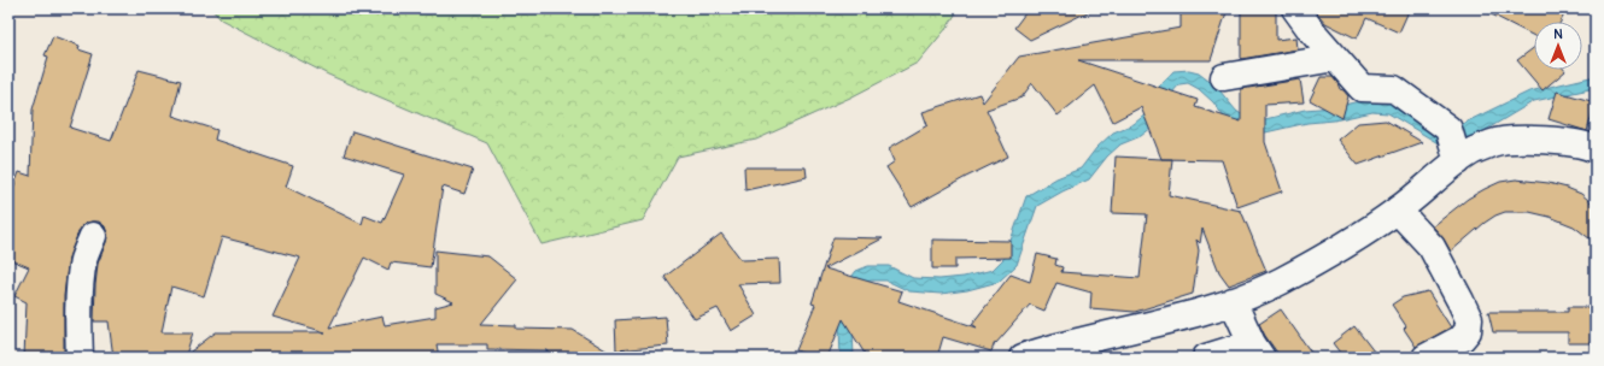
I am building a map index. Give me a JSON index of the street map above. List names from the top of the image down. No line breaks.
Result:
{"north":"top"}
